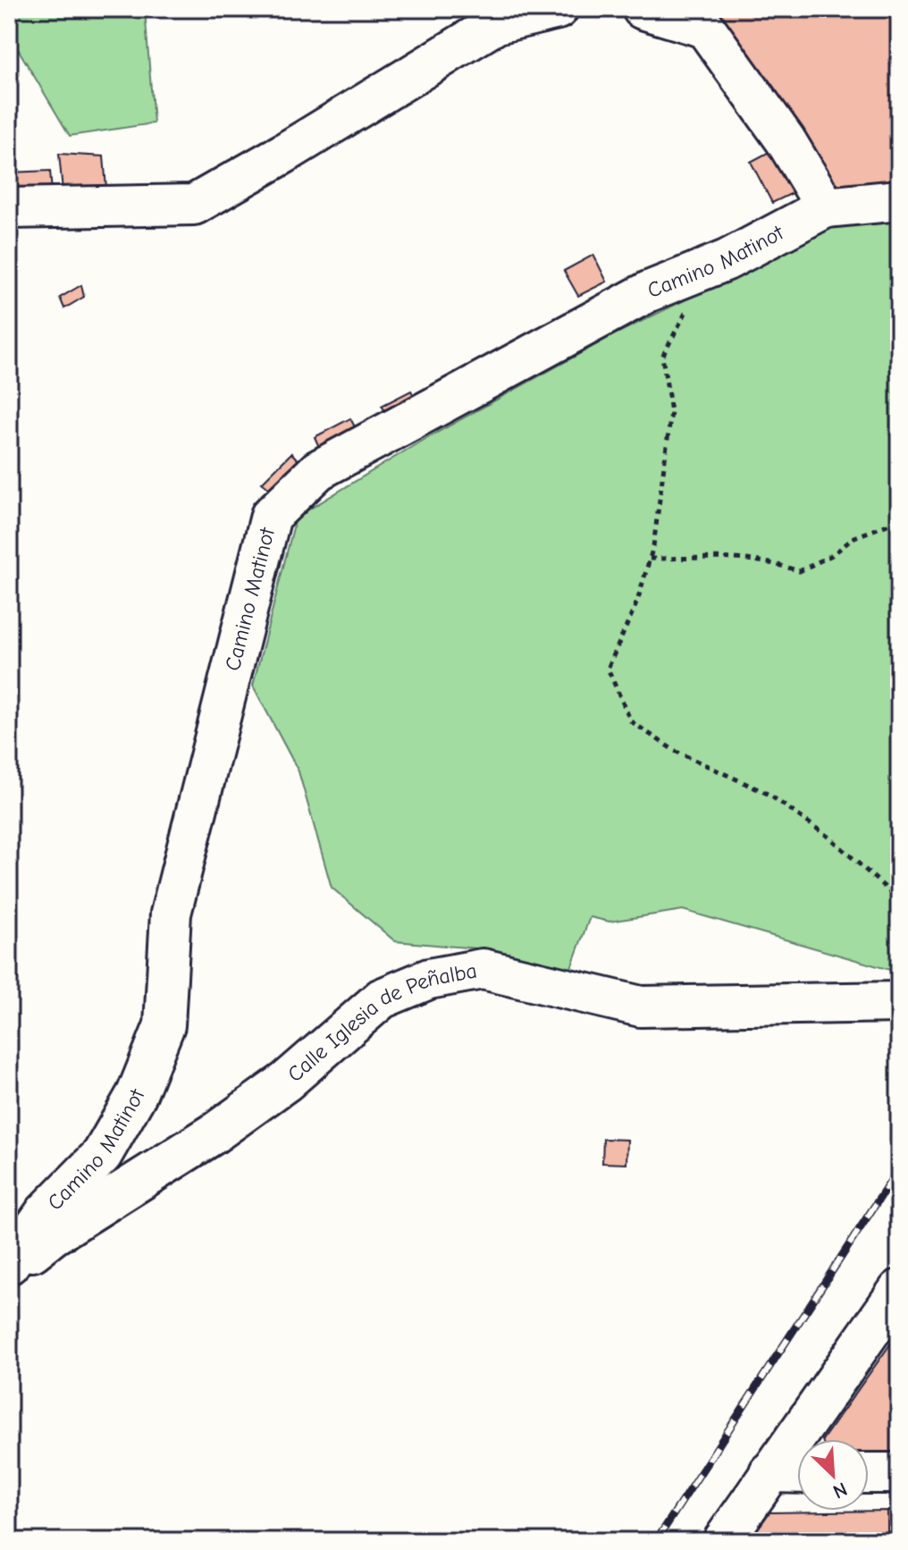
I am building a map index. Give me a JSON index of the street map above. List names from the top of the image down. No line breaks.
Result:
{"streets":{"street":["Camino Matinot","Calle Iglesia de Peñalba"]},"north":"bottom right"}
